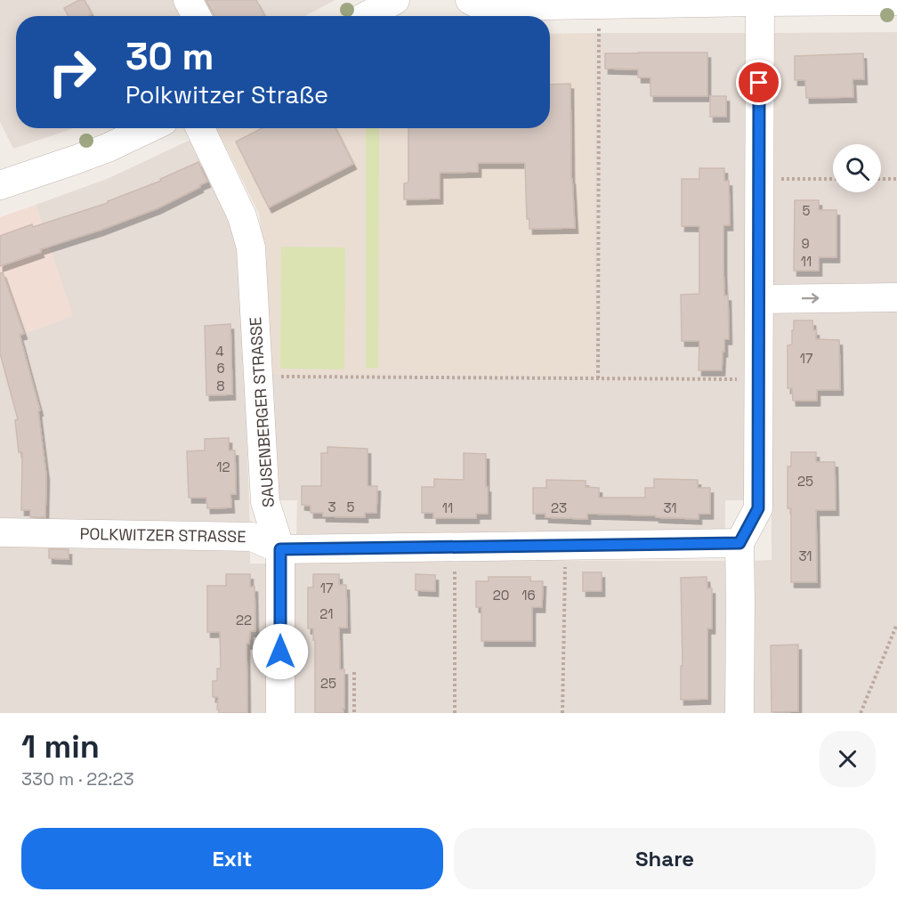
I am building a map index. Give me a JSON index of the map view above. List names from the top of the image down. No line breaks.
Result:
{"streets":{"street":["SAUSENBERGER STRASSE","POLKWITZER STRASSE"]},"crossings":[["SAUSENBERGER STRASSE","POLKWITZER STRASSE"]],"house_numbers":["5","9","11","4","17","6","8","12","25","3","5","11","23","31","31","17","20","16","21","22","25"],"page":{"turn":["30 m","Polkwitzer Straße"],"heading":["1 min","330 m · 22:23"],"buttons":["Exit","Share"]}}
